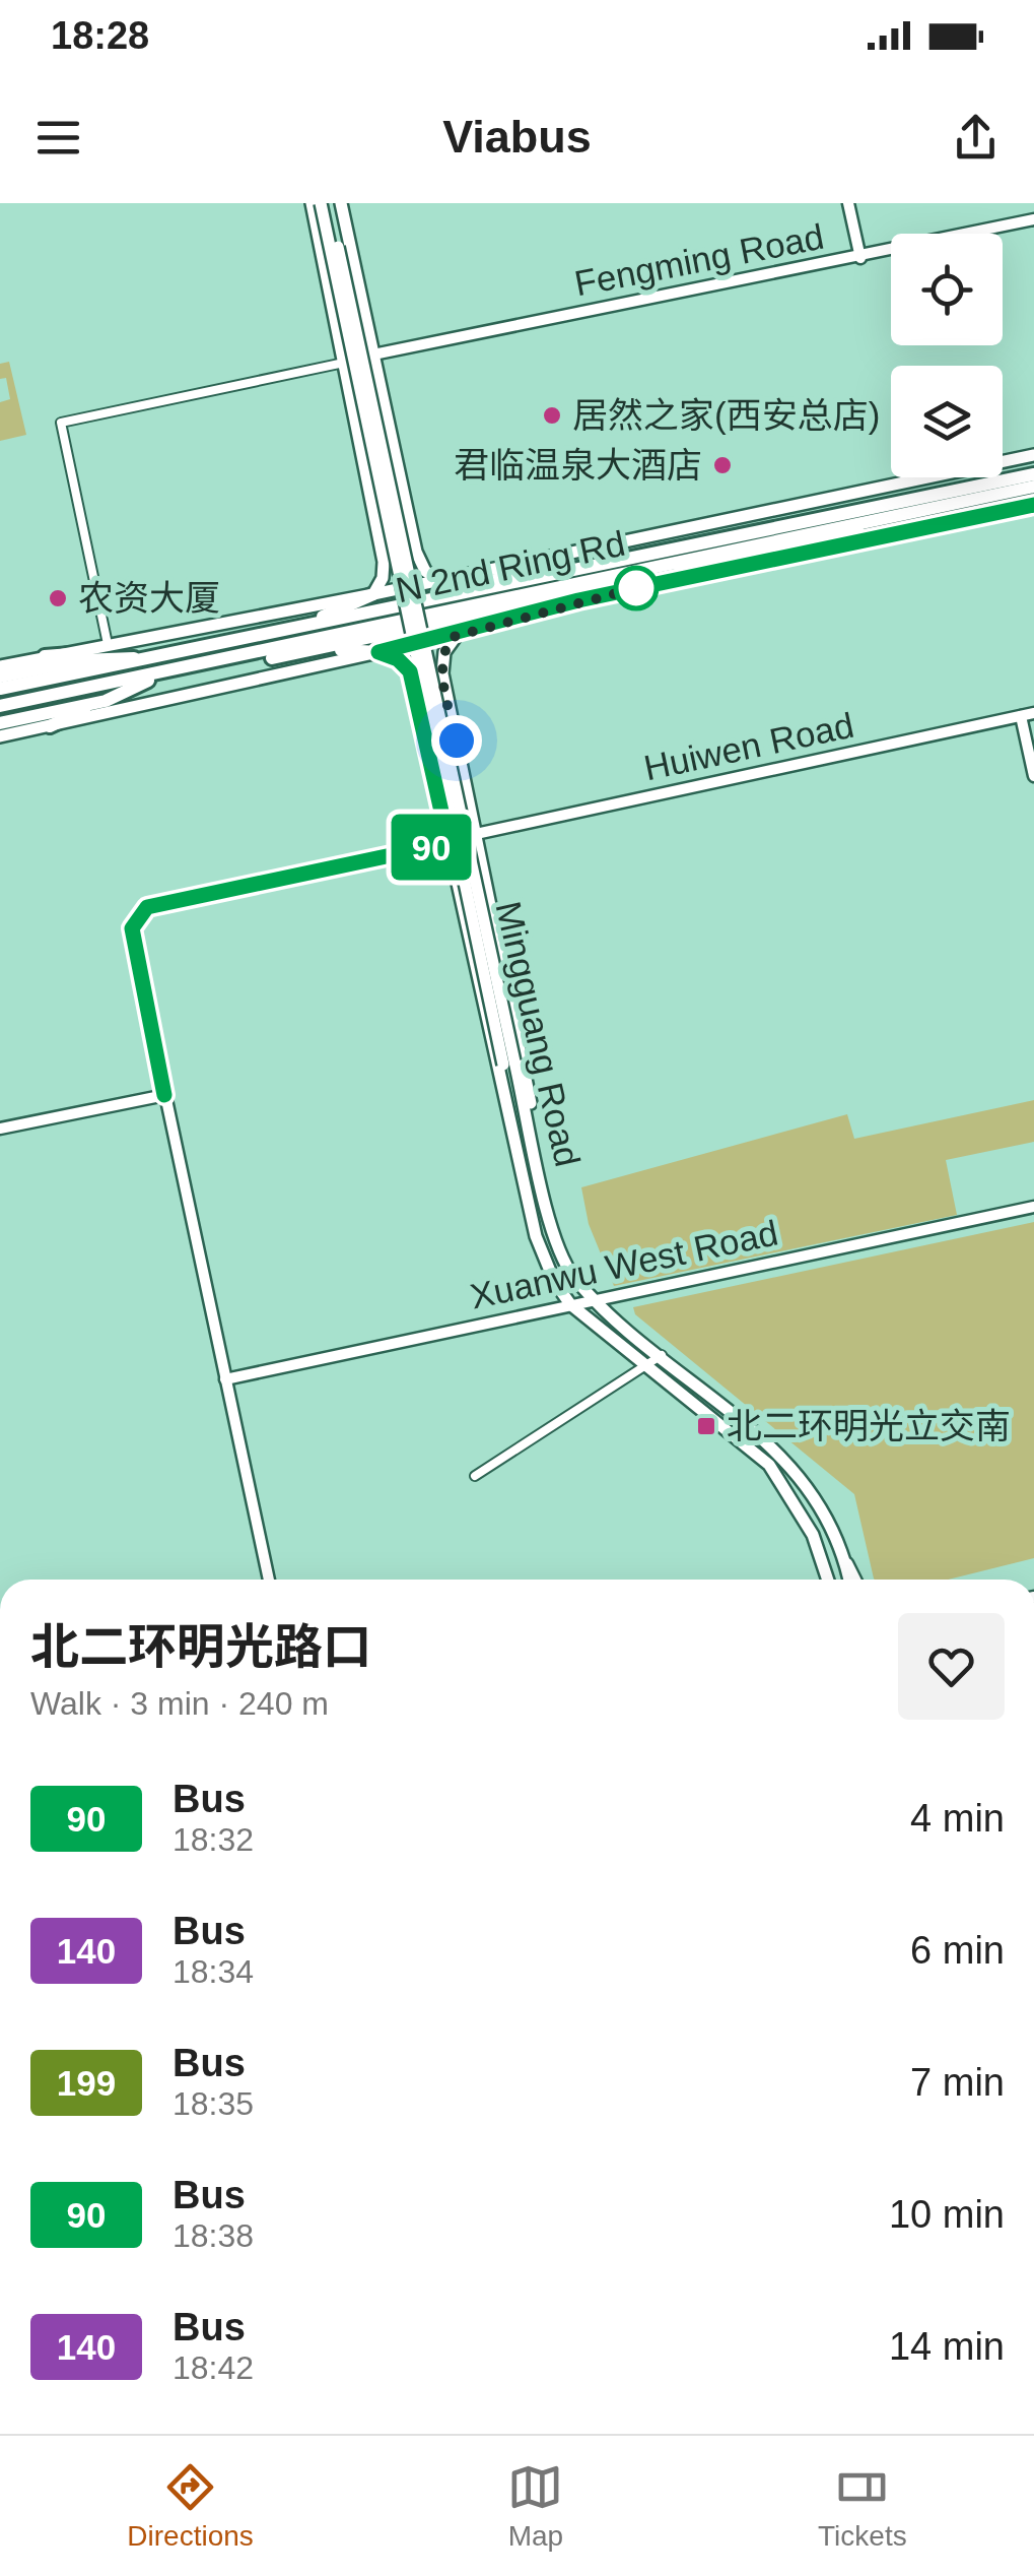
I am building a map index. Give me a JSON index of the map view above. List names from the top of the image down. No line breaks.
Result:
{"streets":{"highway":["N 2nd Ring Rd"],"main road":["Mingguang Road"],"street":["Fengming Road","Huiwen Road","Xuanwu West Road"]},"crossings":[["Mingguang Road","Xuanwu West Road"]],"places":{"other":["居然之家(西安总店)","君临温泉大酒店","农资大厦"],"transit":["北二环明光立交南"]},"lines":["bus line 90"],"page":{"status":"18:28","header":"Viabus","on_map":"90","heading":["北二环明光路口","Walk · 3 min · 240 m"],"list":[{"mark":"90","name":"Bus","note":"18:32","value":"4 min"},{"mark":"140","name":"Bus","note":"18:34","value":"6 min"},{"mark":"199","name":"Bus","note":"18:35","value":"7 min"},{"mark":"90","name":"Bus","note":"18:38","value":"10 min"},{"mark":"140","name":"Bus","note":"18:42","value":"14 min"}],"tabs":["Directions","Map","Tickets"]}}
